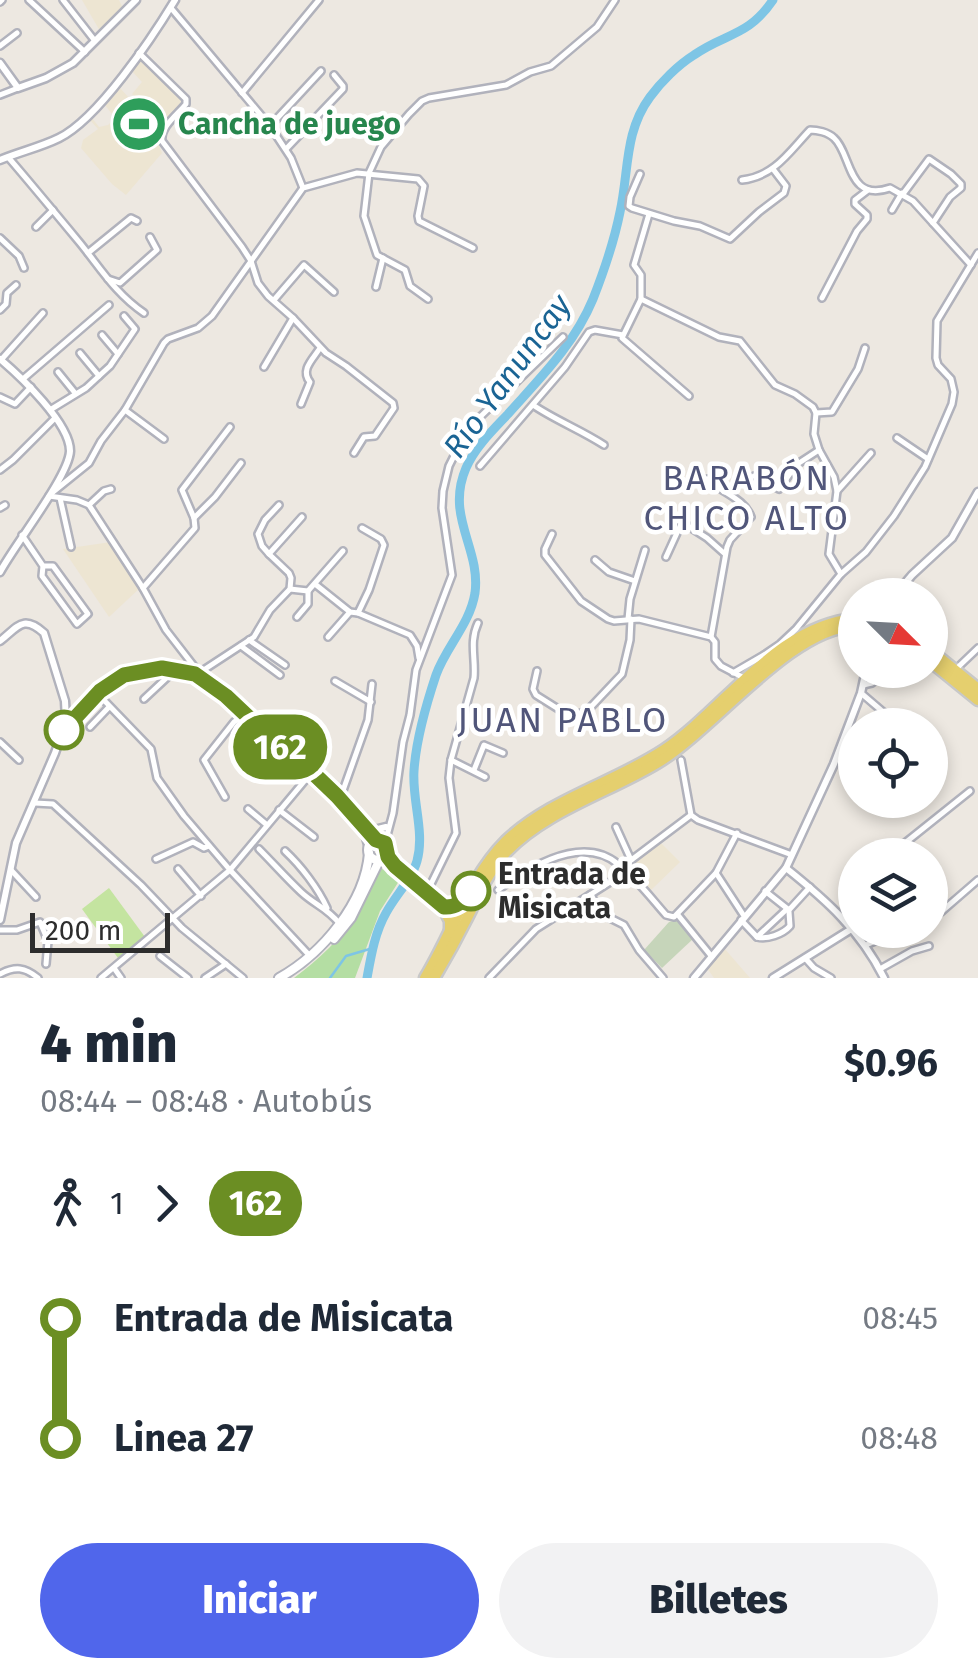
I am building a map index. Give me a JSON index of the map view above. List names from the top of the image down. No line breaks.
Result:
{"districts":["BARABÓN CHICO ALTO","JUAN PABLO"],"water":["Río Yanuncay"],"places":{"sports":["Cancha de juego"],"other":["Entrada de Misicata"]},"lines":["bus line 162"],"scale_bar":"200 m","north":"bottom right","page":{"on_map":"162","scale":"200 m","heading":["4 min","08:44 – 08:48 · Autobús","$0.96"],"legs":["1","162"],"list":[{"name":"Entrada de Misicata","value":"08:45"},{"name":"Linea 27","value":"08:48"}],"buttons":["Iniciar","Billetes"]}}
